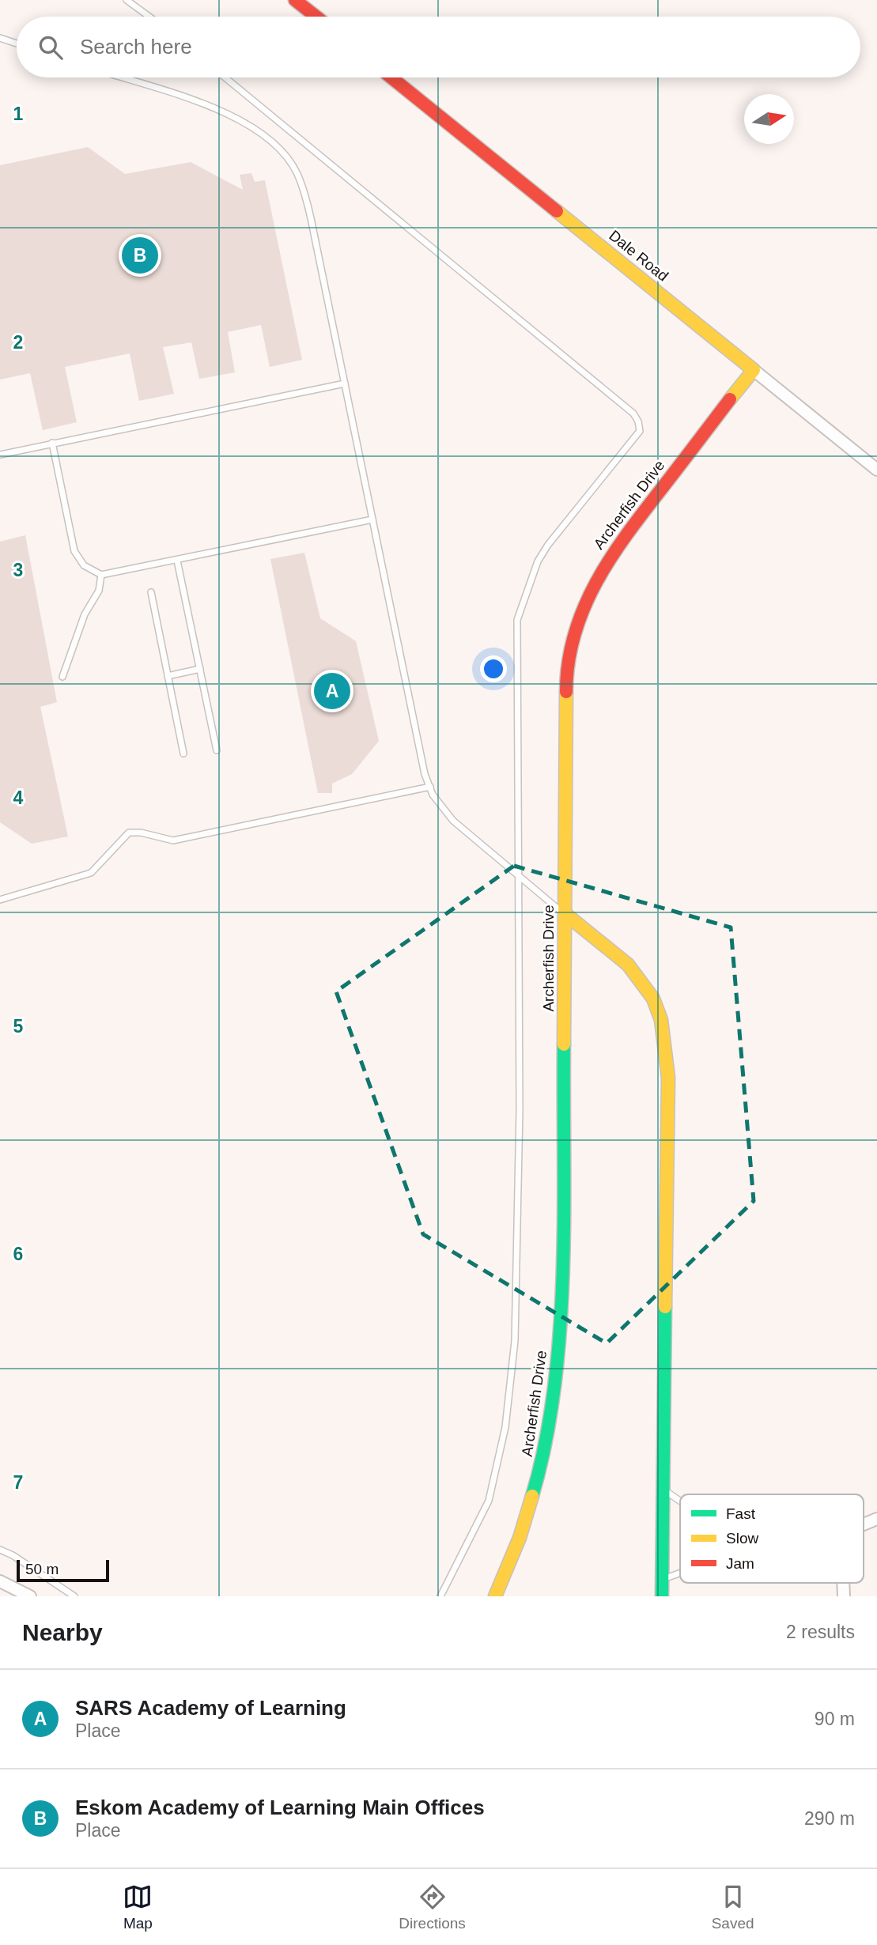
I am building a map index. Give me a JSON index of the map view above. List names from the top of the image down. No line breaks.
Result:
{"streets":{"street":["Dale Road","Archerfish Drive"]},"crossings":[["Dale Road","Archerfish Drive"]],"legend":["Fast","Slow","Jam"],"scale_bar":"50 m","north":"right","page":{"search":"Search here","pins":["B","A"],"scale":"50 m","heading":["Nearby","2 results"],"list":[{"mark":"A","name":"SARS Academy of Learning","note":"Place","value":"90 m"},{"mark":"B","name":"Eskom Academy of Learning Main Offices","note":"Place","value":"290 m"}],"nav":["Map","Directions","Saved"]},"grid":{"rows":["1","2","3","4","5","6","7"]}}
